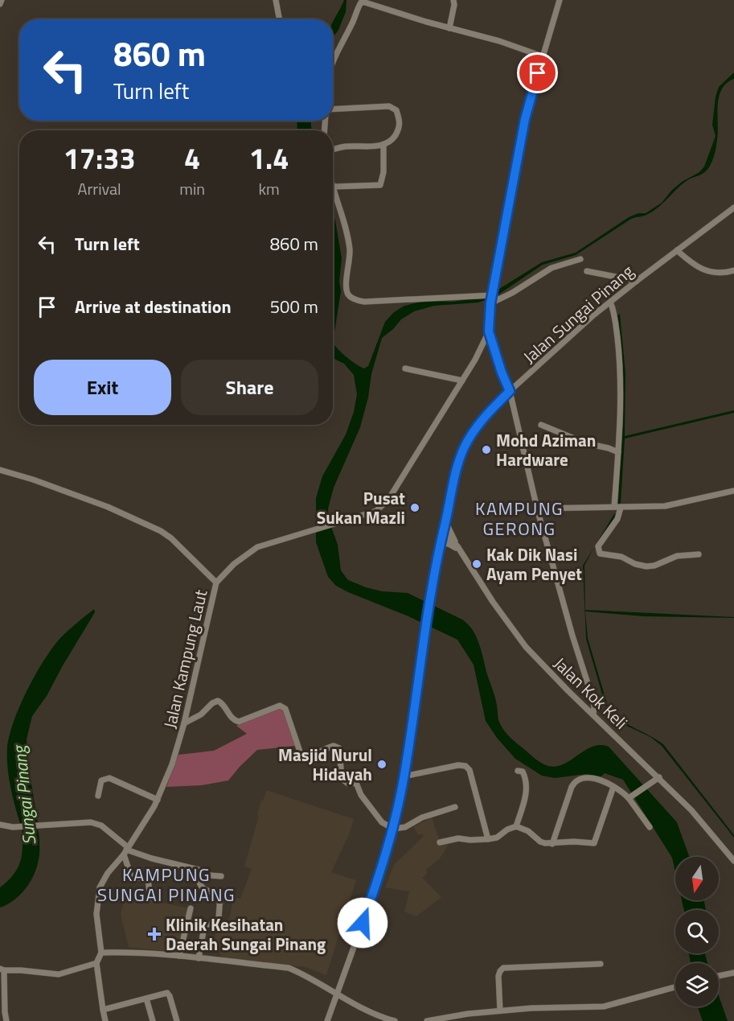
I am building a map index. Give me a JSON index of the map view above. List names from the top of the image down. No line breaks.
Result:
{"streets":{"street":["Jalan Sungai Pinang","Jalan Kampung Laut","Jalan Kok Keli"]},"crossings":[["Jalan Sungai Pinang","Jalan Kok Keli"]],"districts":["KAMPUNG GERONG","KAMPUNG SUNGAI PINANG"],"water":["Sungai Pinang"],"places":{"other":["Mohd Aziman Hardware","Pusat Sukan Mazli","Kak Dik Nasi Ayam Penyet","Masjid Nurul Hidayah"],"health":["Klinik Kesihatan Daerah Sungai Pinang"]},"north":"bottom","page":{"turn":["860 m","Turn left"],"eta":["17:33","Arrival","4","min","1.4","km"],"list":[{"name":"Turn left","value":"860 m"},{"name":"Arrive at destination","value":"500 m"}],"buttons":["Exit","Share"]}}
